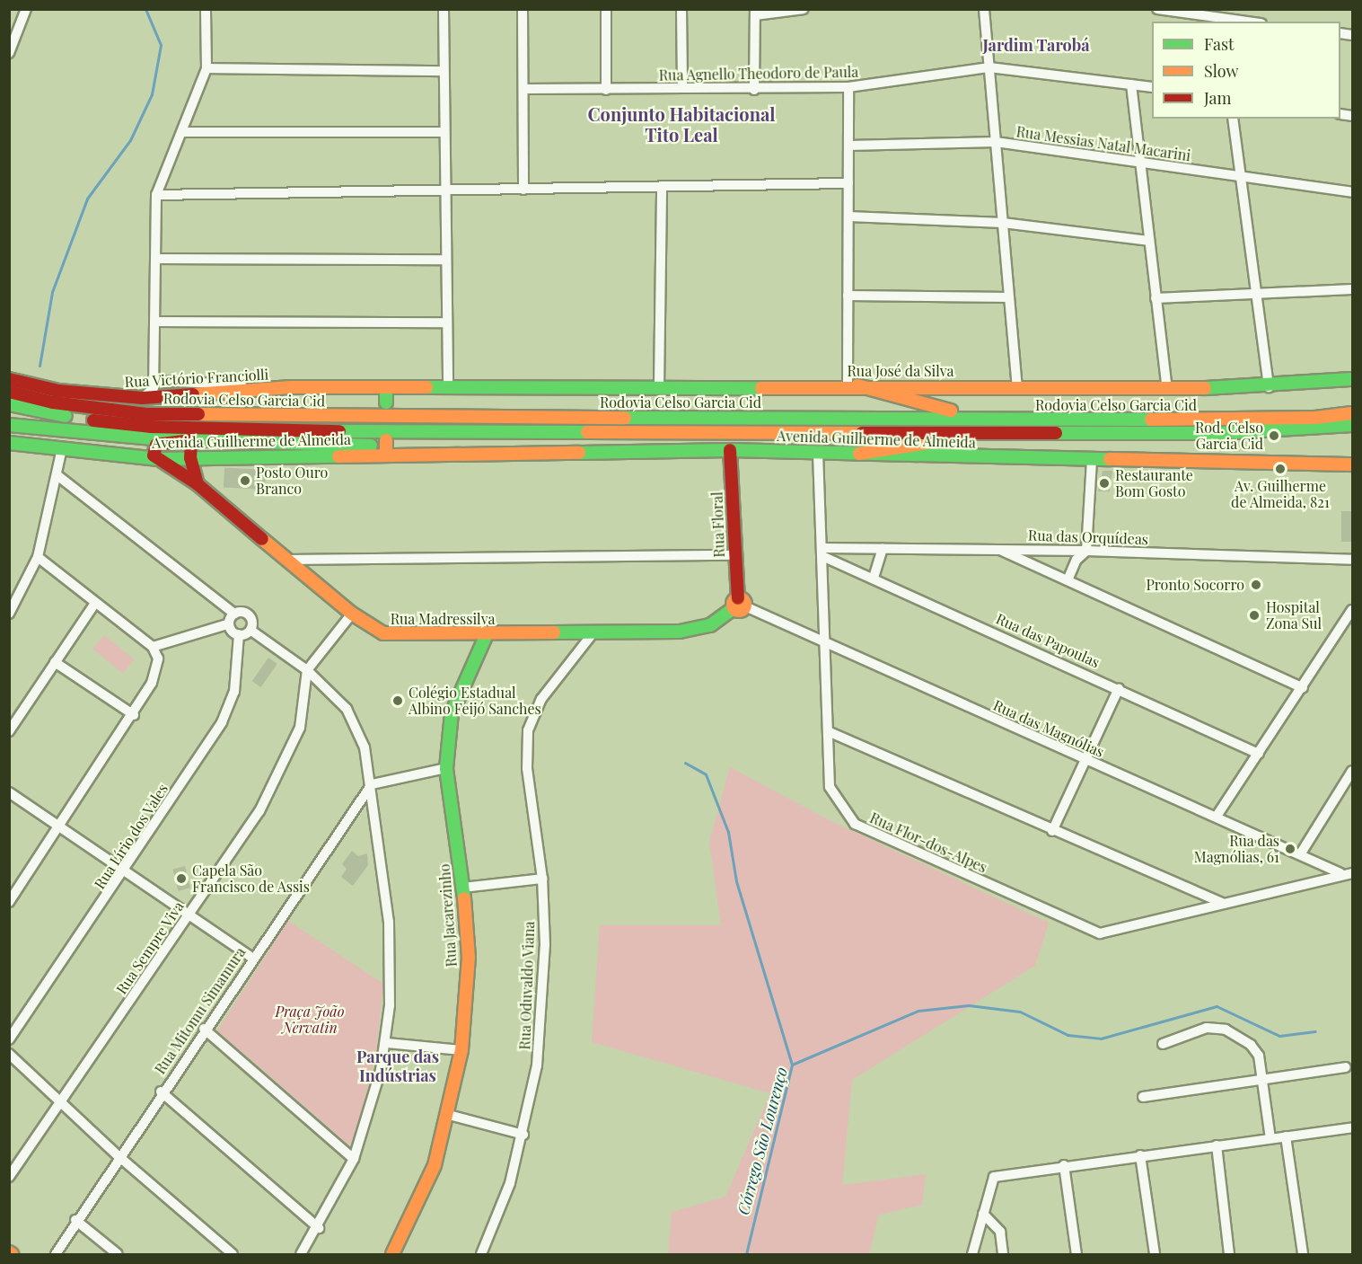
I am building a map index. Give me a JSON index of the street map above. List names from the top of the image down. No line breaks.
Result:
{"streets":{"main road":["Rua José da Silva","Rua Victório Franciolli","Rodovia Celso Garcia Cid","Avenida Guilherme de Almeida","Rua Floral","Rua Madressilva","Rua Jacarezinho"],"street":["Rua Agnello Theodoro de Paula","Rua Messias Natal Macarini","Rua das Orquídeas","Rua das Papoulas","Rua das Magnólias","Rua Lírio dos Vales","Rua Flor-dos-Alpes","Rua Sempre Viva","Rua Oduvaldo Viana","Rua Mitomu Simamura"]},"crossings":[["Rua José da Silva","Rua Victório Franciolli"],["Avenida Guilherme de Almeida","Rua Floral"],["Avenida Guilherme de Almeida","Rua Madressilva"],["Avenida Guilherme de Almeida","Rua Flor-dos-Alpes"],["Rua Floral","Rua Madressilva"],["Rua Floral","Rua das Magnólias"],["Rua das Orquídeas","Rua das Papoulas"],["Rua das Orquídeas","Rua Flor-dos-Alpes"],["Rua Madressilva","Rua das Magnólias"],["Rua Madressilva","Rua Jacarezinho"],["Rua Madressilva","Rua Oduvaldo Viana"],["Rua das Papoulas","Rua Flor-dos-Alpes"],["Rua das Magnólias","Rua Flor-dos-Alpes"]],"districts":["Jardim Tarobá","Conjunto Habitacional Tito Leal","Parque das Indústrias"],"water":["Córrego São Lourenço"],"parks":["Praça João Nervatin"],"places":["Rod. Celso Garcia Cid","Av. Guilherme de Almeida, 821","Posto Ouro Branco","Restaurante Bom Gosto","Pronto Socorro","Hospital Zona Sul","Colégio Estadual Albino Feijó Sanches","Rua das Magnólias, 61","Capela São Francisco de Assis"],"legend":["Fast","Slow","Jam"]}
